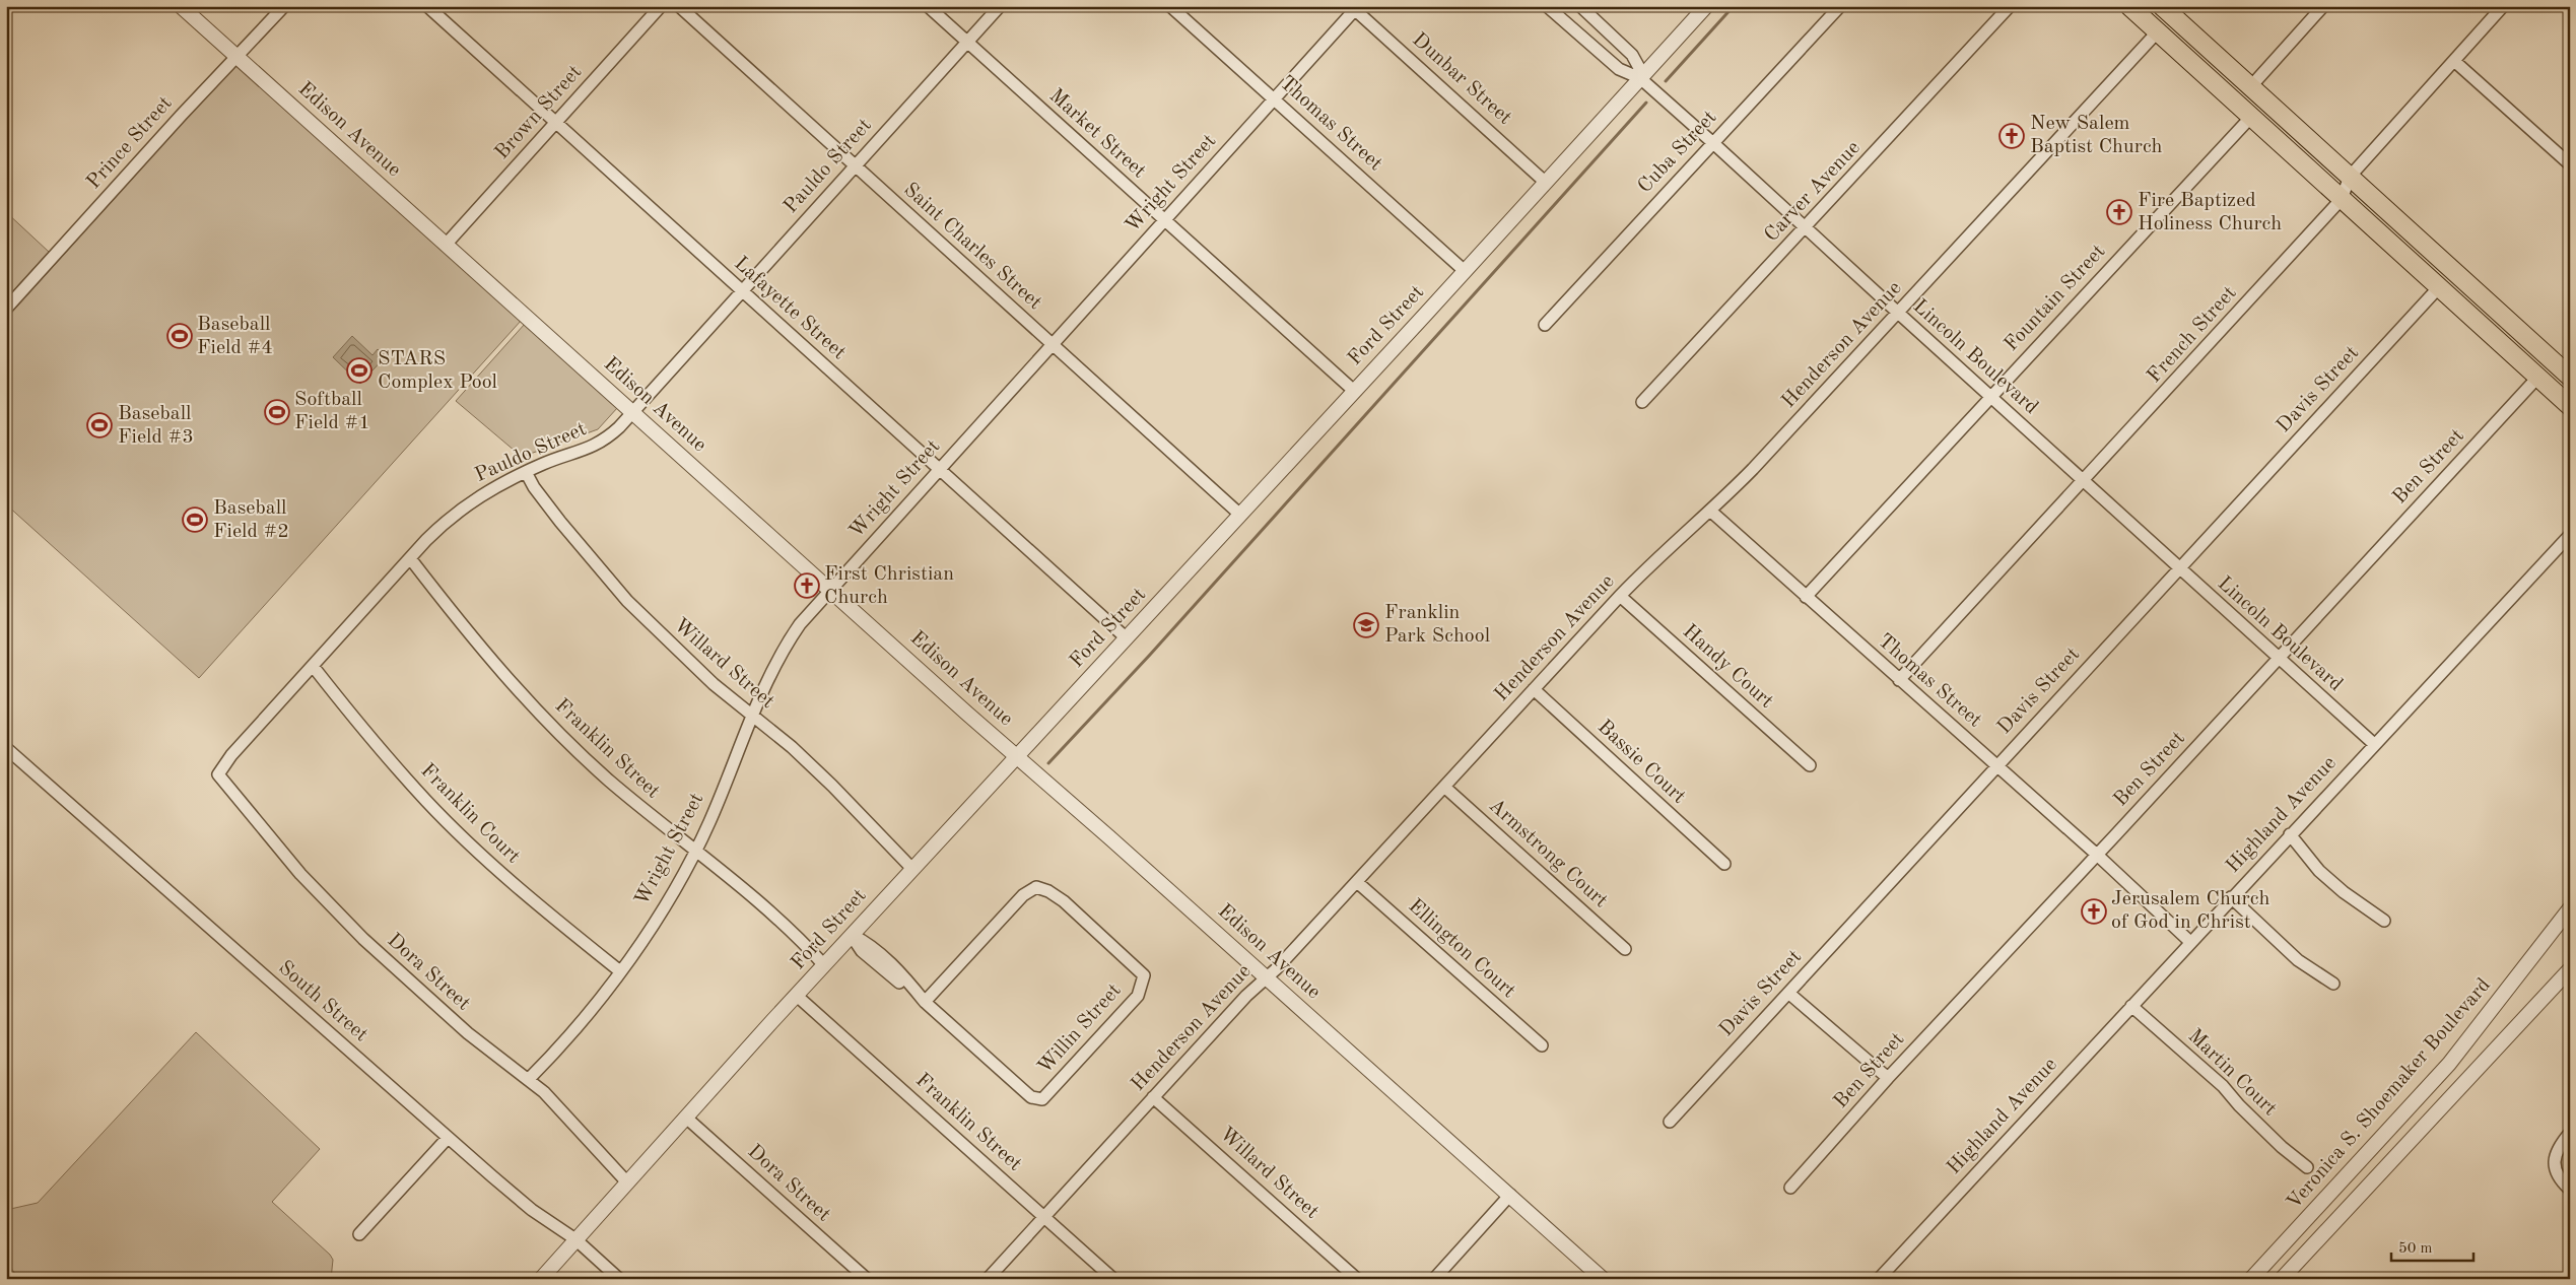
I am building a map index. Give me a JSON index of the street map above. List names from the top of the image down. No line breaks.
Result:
{"streets":{"street":["Dunbar Street","Brown Street","Thomas Street","Edison Avenue","Market Street","Prince Street","Cuba Street","Pauldo Street","Wright Street","Carver Avenue","Saint Charles Street","Fountain Street","Lafayette Street","Ford Street","French Street","Henderson Avenue","Lincoln Boulevard","Davis Street","Ben Street","Willard Street","Handy Court","Franklin Street","Bassie Court","Franklin Court","Highland Avenue","Armstrong Court","Ellington Court","Dora Street","South Street","Willin Street","Martin Court","Veronica S. Shoemaker Boulevard"]},"crossings":[["Dunbar Street","Wright Street"],["Dunbar Street","Ford Street"],["Brown Street","Edison Avenue"],["Brown Street","Lafayette Street"],["Thomas Street","Wright Street"],["Thomas Street","Fountain Street"],["Thomas Street","Ford Street"],["Thomas Street","French Street"],["Thomas Street","Henderson Avenue"],["Thomas Street","Davis Street"],["Thomas Street","Ben Street"],["Thomas Street","Highland Avenue"],["Edison Avenue","Prince Street"],["Edison Avenue","Pauldo Street"],["Edison Avenue","Wright Street"],["Edison Avenue","Ford Street"],["Edison Avenue","Henderson Avenue"],["Market Street","Pauldo Street"],["Market Street","Wright Street"],["Market Street","Ford Street"],["Cuba Street","Lincoln Boulevard"],["Pauldo Street","Saint Charles Street"],["Pauldo Street","Lafayette Street"],["Pauldo Street","Willard Street"],["Pauldo Street","Franklin Street"],["Pauldo Street","Franklin Court"],["Pauldo Street","Dora Street"],["Wright Street","Saint Charles Street"],["Wright Street","Lafayette Street"],["Wright Street","Willard Street"],["Wright Street","Franklin Street"],["Wright Street","Franklin Court"],["Wright Street","Dora Street"],["Carver Avenue","Lincoln Boulevard"],["Saint Charles Street","Ford Street"],["Fountain Street","Lincoln Boulevard"],["Lafayette Street","Ford Street"],["Ford Street","Lincoln Boulevard"],["Ford Street","Willard Street"],["Ford Street","Franklin Street"],["Ford Street","Dora Street"],["Ford Street","South Street"],["Ford Street","Willin Street"],["French Street","Lincoln Boulevard"],["Henderson Avenue","Lincoln Boulevard"],["Henderson Avenue","Willard Street"],["Henderson Avenue","Handy Court"],["Henderson Avenue","Franklin Street"],["Henderson Avenue","Bassie Court"],["Henderson Avenue","Armstrong Court"],["Henderson Avenue","Ellington Court"],["Lincoln Boulevard","Davis Street"],["Lincoln Boulevard","Ben Street"],["Lincoln Boulevard","Highland Avenue"],["Highland Avenue","Martin Court"]],"places":{"church":["New Salem Baptist Church","Fire Baptized Holiness Church","First Christian Church","Jerusalem Church of God in Christ"],"sports":["Baseball Field #4","STARS Complex Pool","Softball Field #1","Baseball Field #3","Baseball Field #2"],"school or university":["Franklin Park School"]},"scale_bar":"50 m"}
